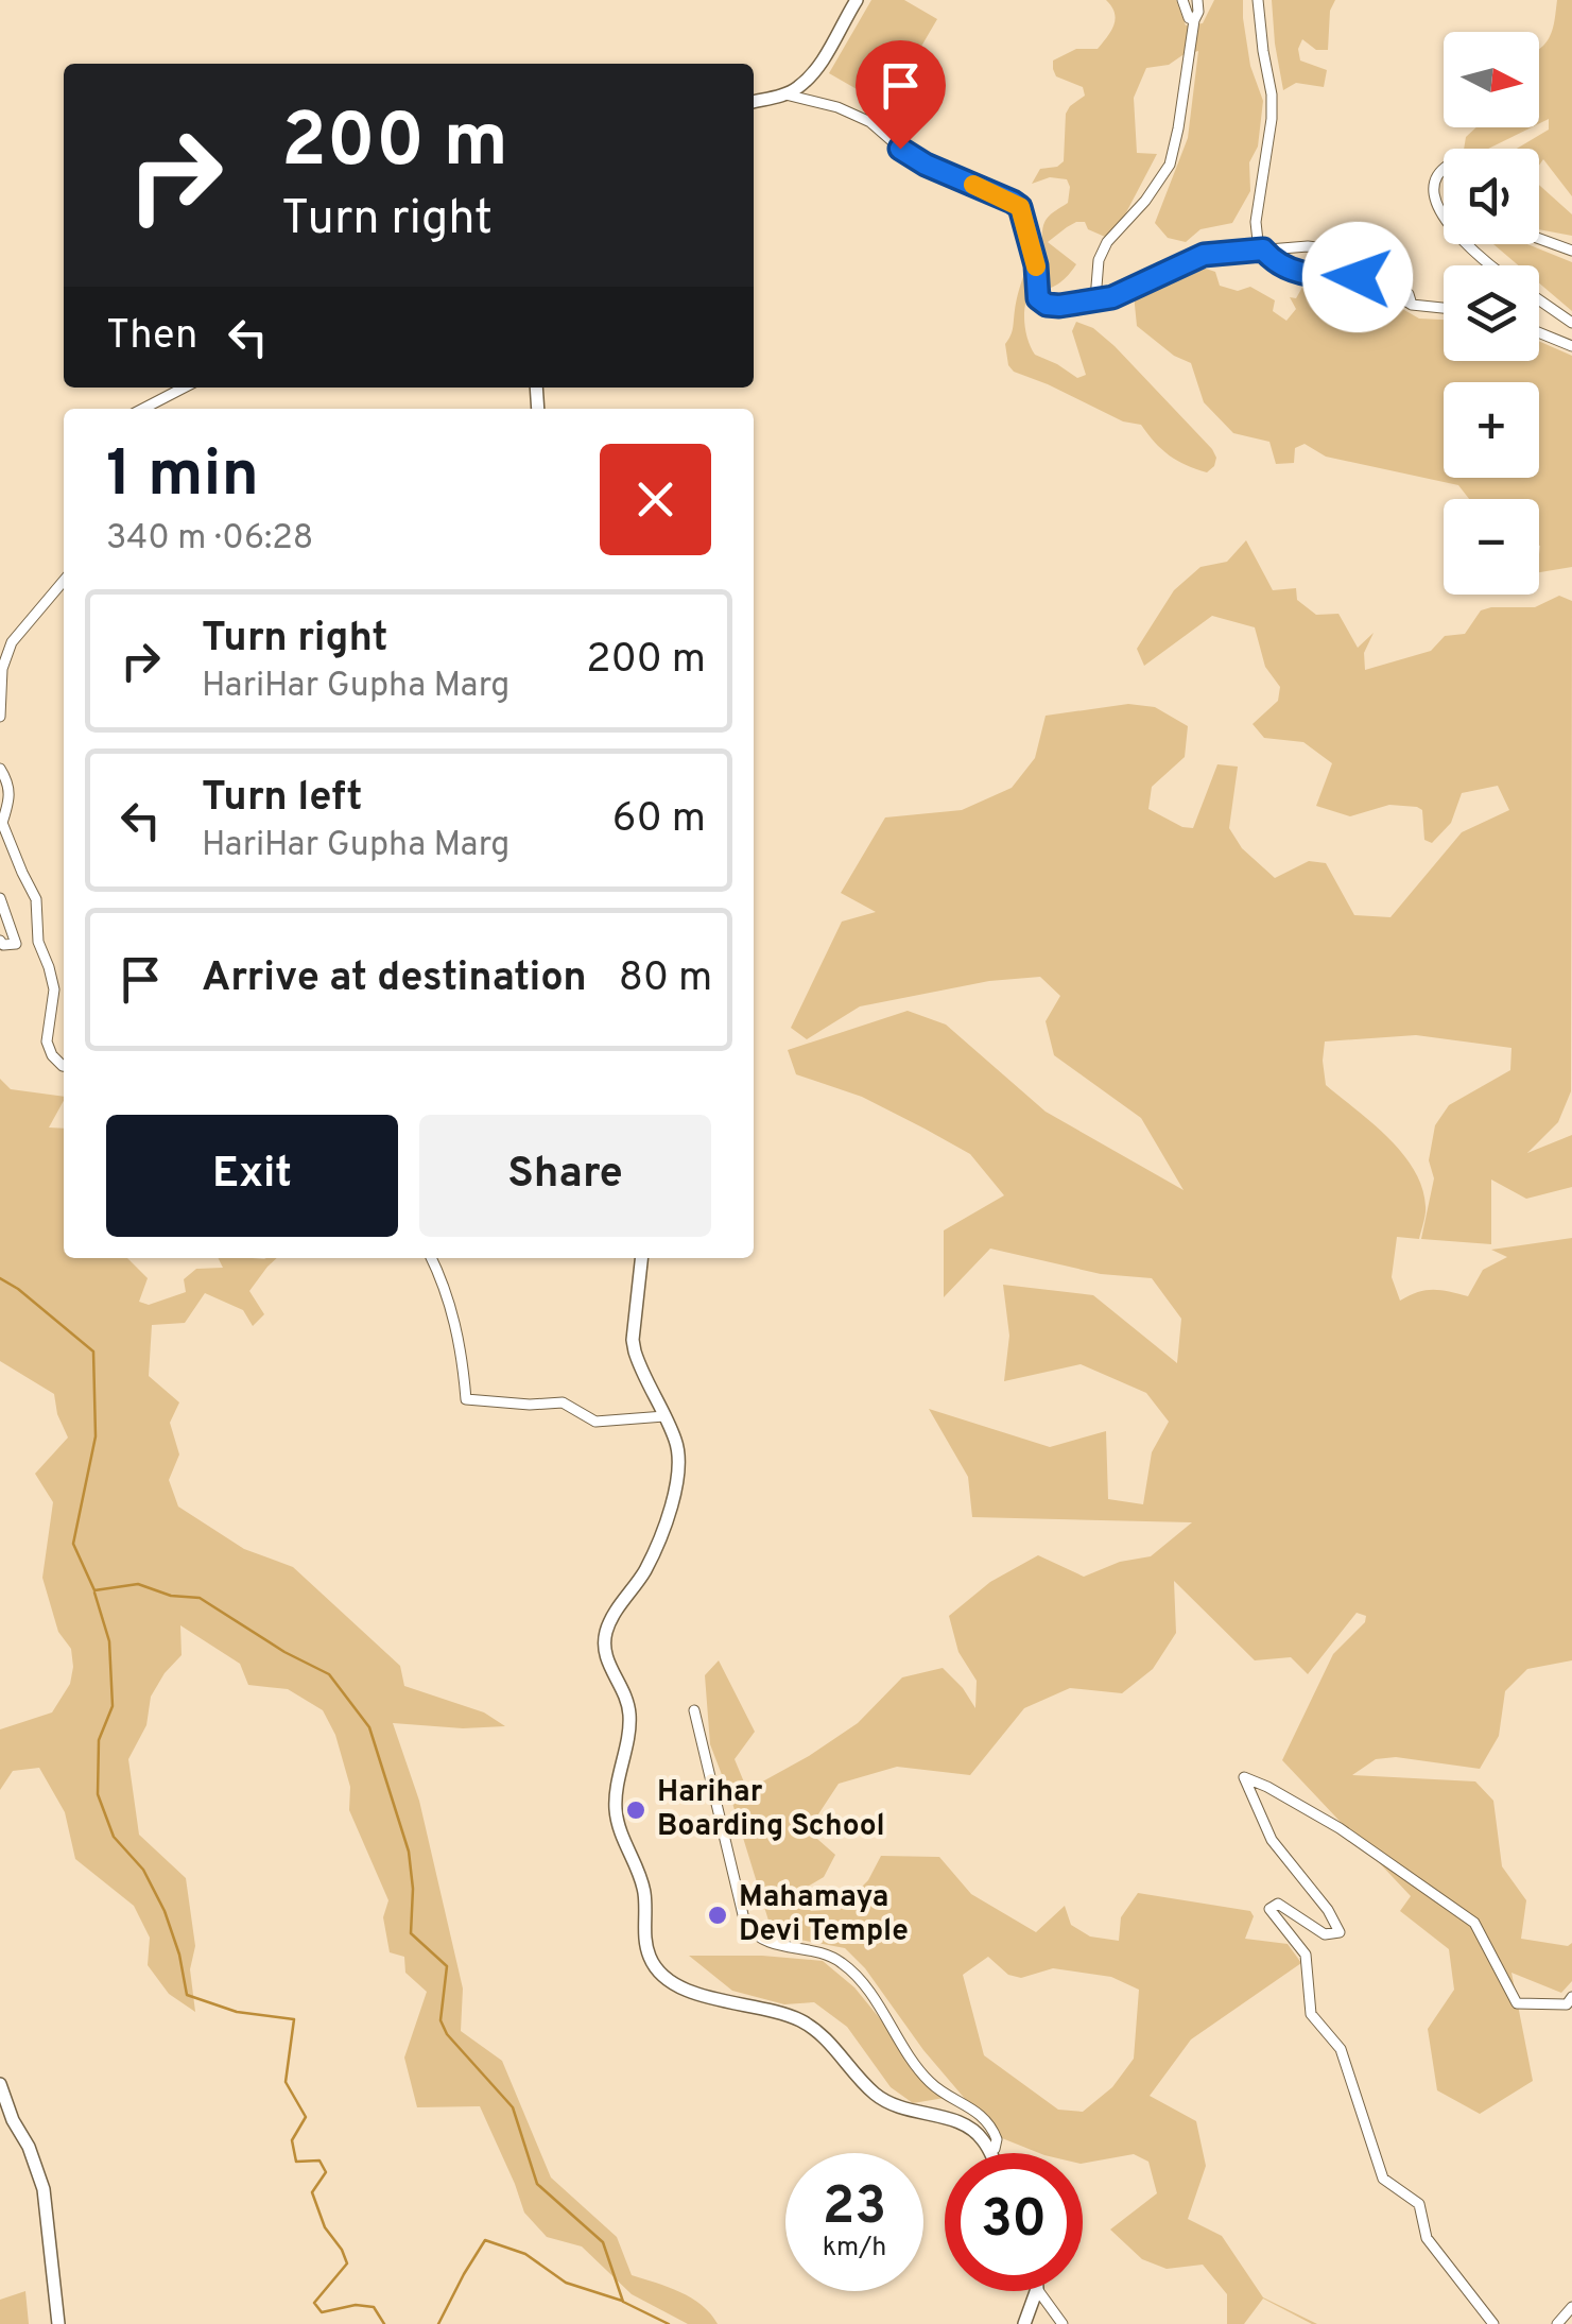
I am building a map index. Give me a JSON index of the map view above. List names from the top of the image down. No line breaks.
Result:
{"places":["Harihar Boarding School","Mahamaya Devi Temple"],"north":"right","page":{"map_buttons":["+","−"],"turn":["200 m","Turn right"],"then":"Then","heading":["1 min","340 m · 06:28"],"list":[{"name":"Turn right","note":"HariHar Gupha Marg","value":"200 m"},{"name":"Turn left","note":"HariHar Gupha Marg","value":"60 m"},{"name":"Arrive at destination","value":"80 m"}],"buttons":["Exit","Share"],"speed":"23 km/h","limit":"30"}}
